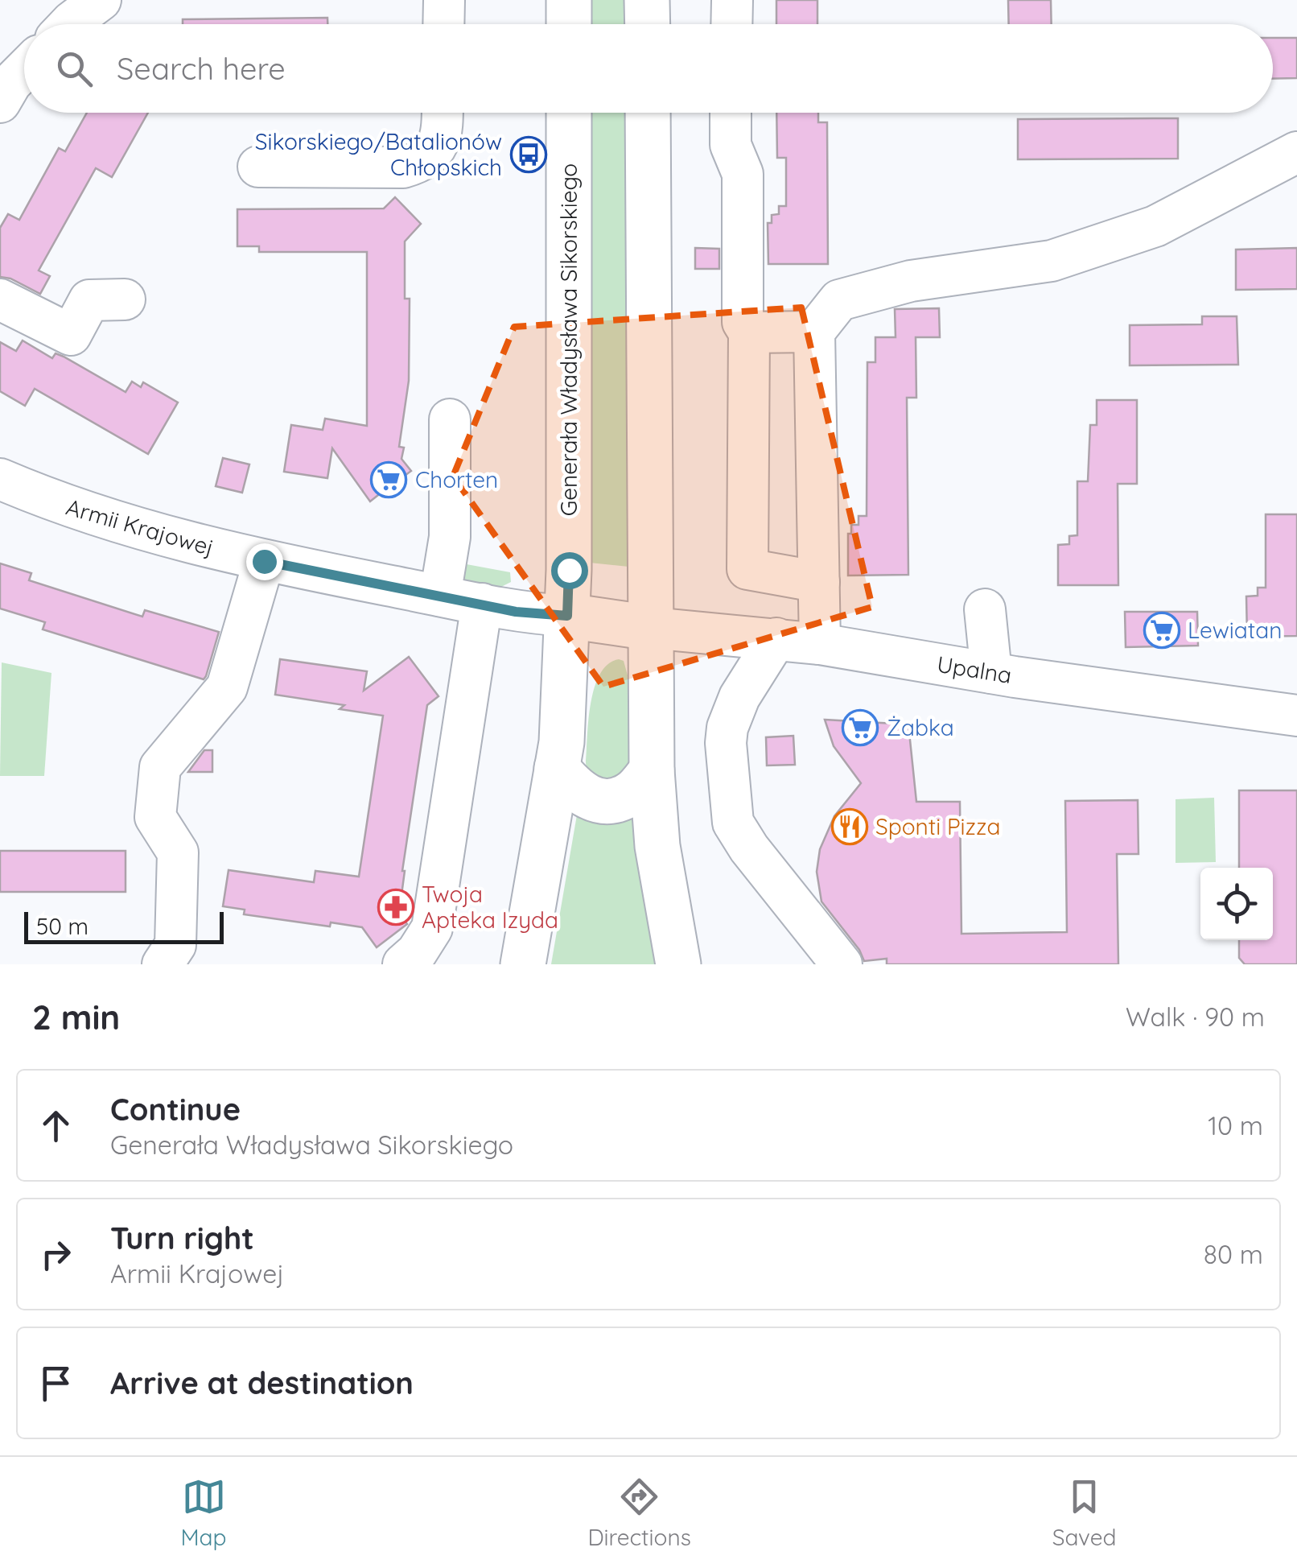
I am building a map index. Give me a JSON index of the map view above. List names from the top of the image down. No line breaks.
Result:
{"streets":{"main road":["Generała Władysława Sikorskiego"],"street":["Armii Krajowej","Upalna"]},"crossings":[["Generała Władysława Sikorskiego","Armii Krajowej"]],"places":{"bus stop":["Sikorskiego/Batalionów Chłopskich"],"supermarket":["Chorten","Lewiatan","Żabka"],"restaurant":["Sponti Pizza"],"pharmacy":["Twoja Apteka Izyda"]},"scale_bar":"50 m","page":{"search":"Search here","scale":"50 m","heading":["2 min","Walk · 90 m"],"list":[["Continue","Generała Władysława Sikorskiego","10 m"],["Turn right","Armii Krajowej","80 m"],"Arrive at destination"],"nav":["Map","Directions","Saved"]}}
